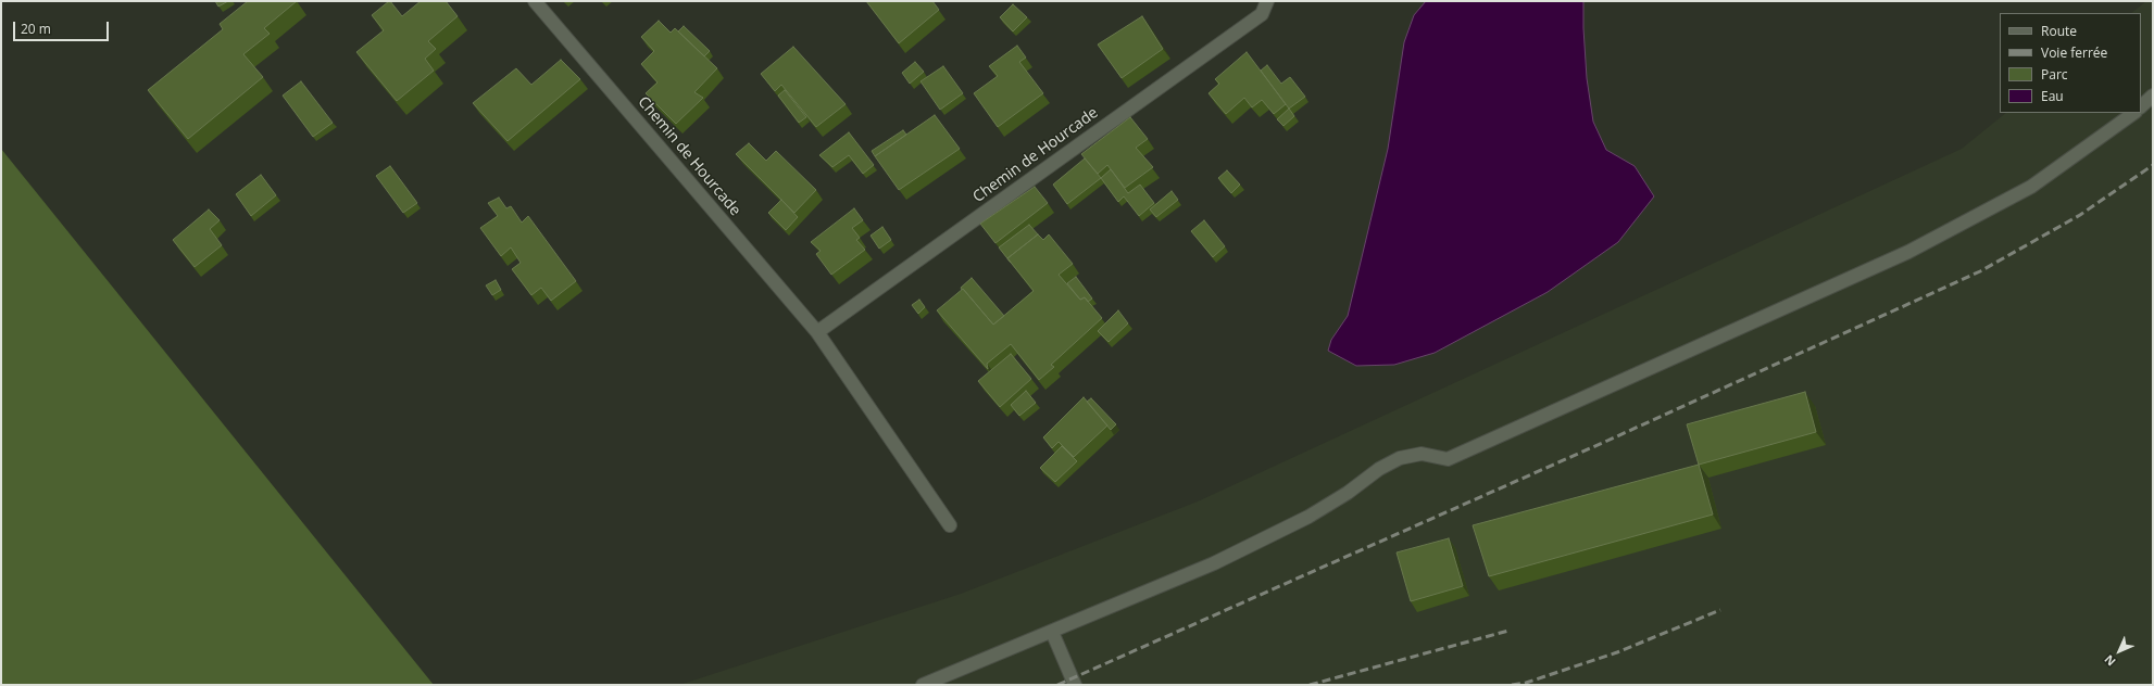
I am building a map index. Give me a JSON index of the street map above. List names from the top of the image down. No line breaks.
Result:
{"streets":{"street":["Chemin de Hourcade"]},"legend":["Route","Voie ferrée","Parc","Eau"],"scale_bar":"20 m","north":"bottom left"}
